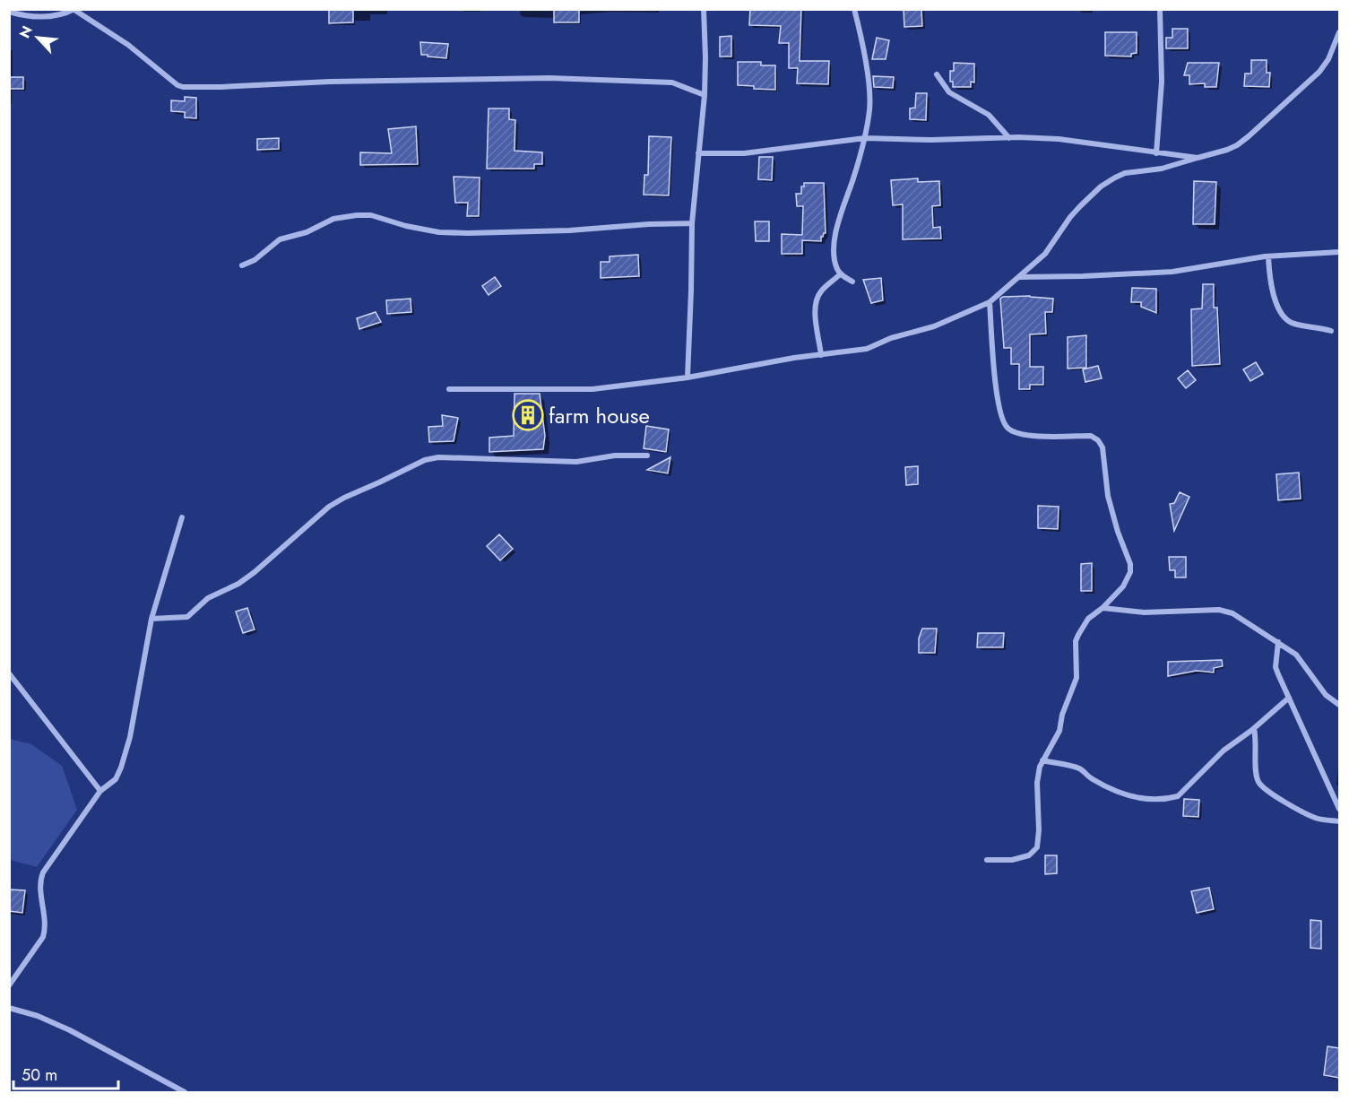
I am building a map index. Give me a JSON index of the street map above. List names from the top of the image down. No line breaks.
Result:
{"places":{"building":["farm house"]},"scale_bar":"50 m","north":"top left"}
